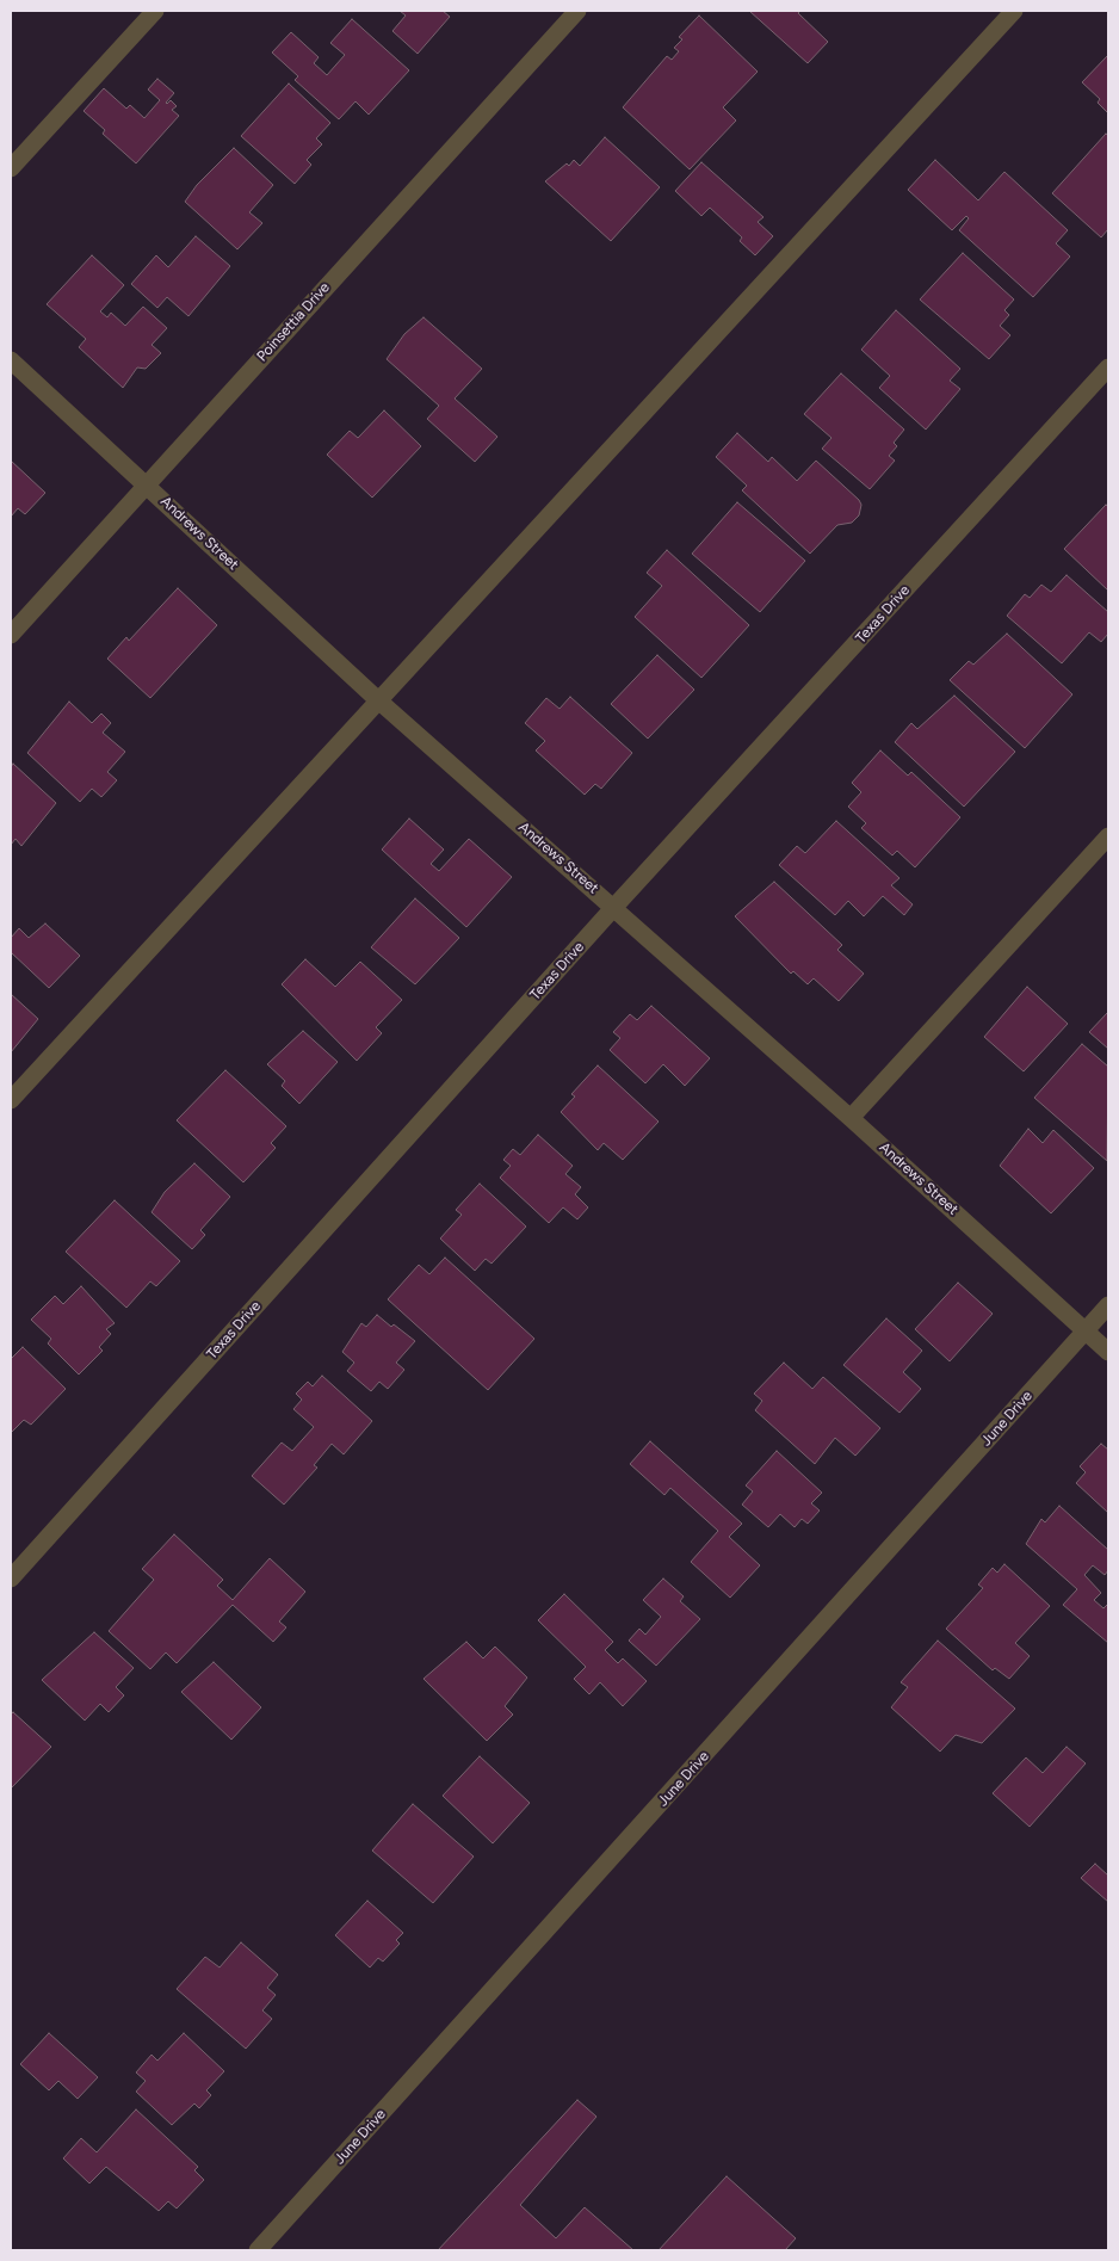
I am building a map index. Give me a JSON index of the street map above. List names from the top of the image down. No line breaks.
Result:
{"streets":{"street":["Poinsettia Drive","Andrews Street","Texas Drive","June Drive"]},"crossings":[["Poinsettia Drive","Andrews Street"],["Andrews Street","Texas Drive"],["Andrews Street","June Drive"]]}
